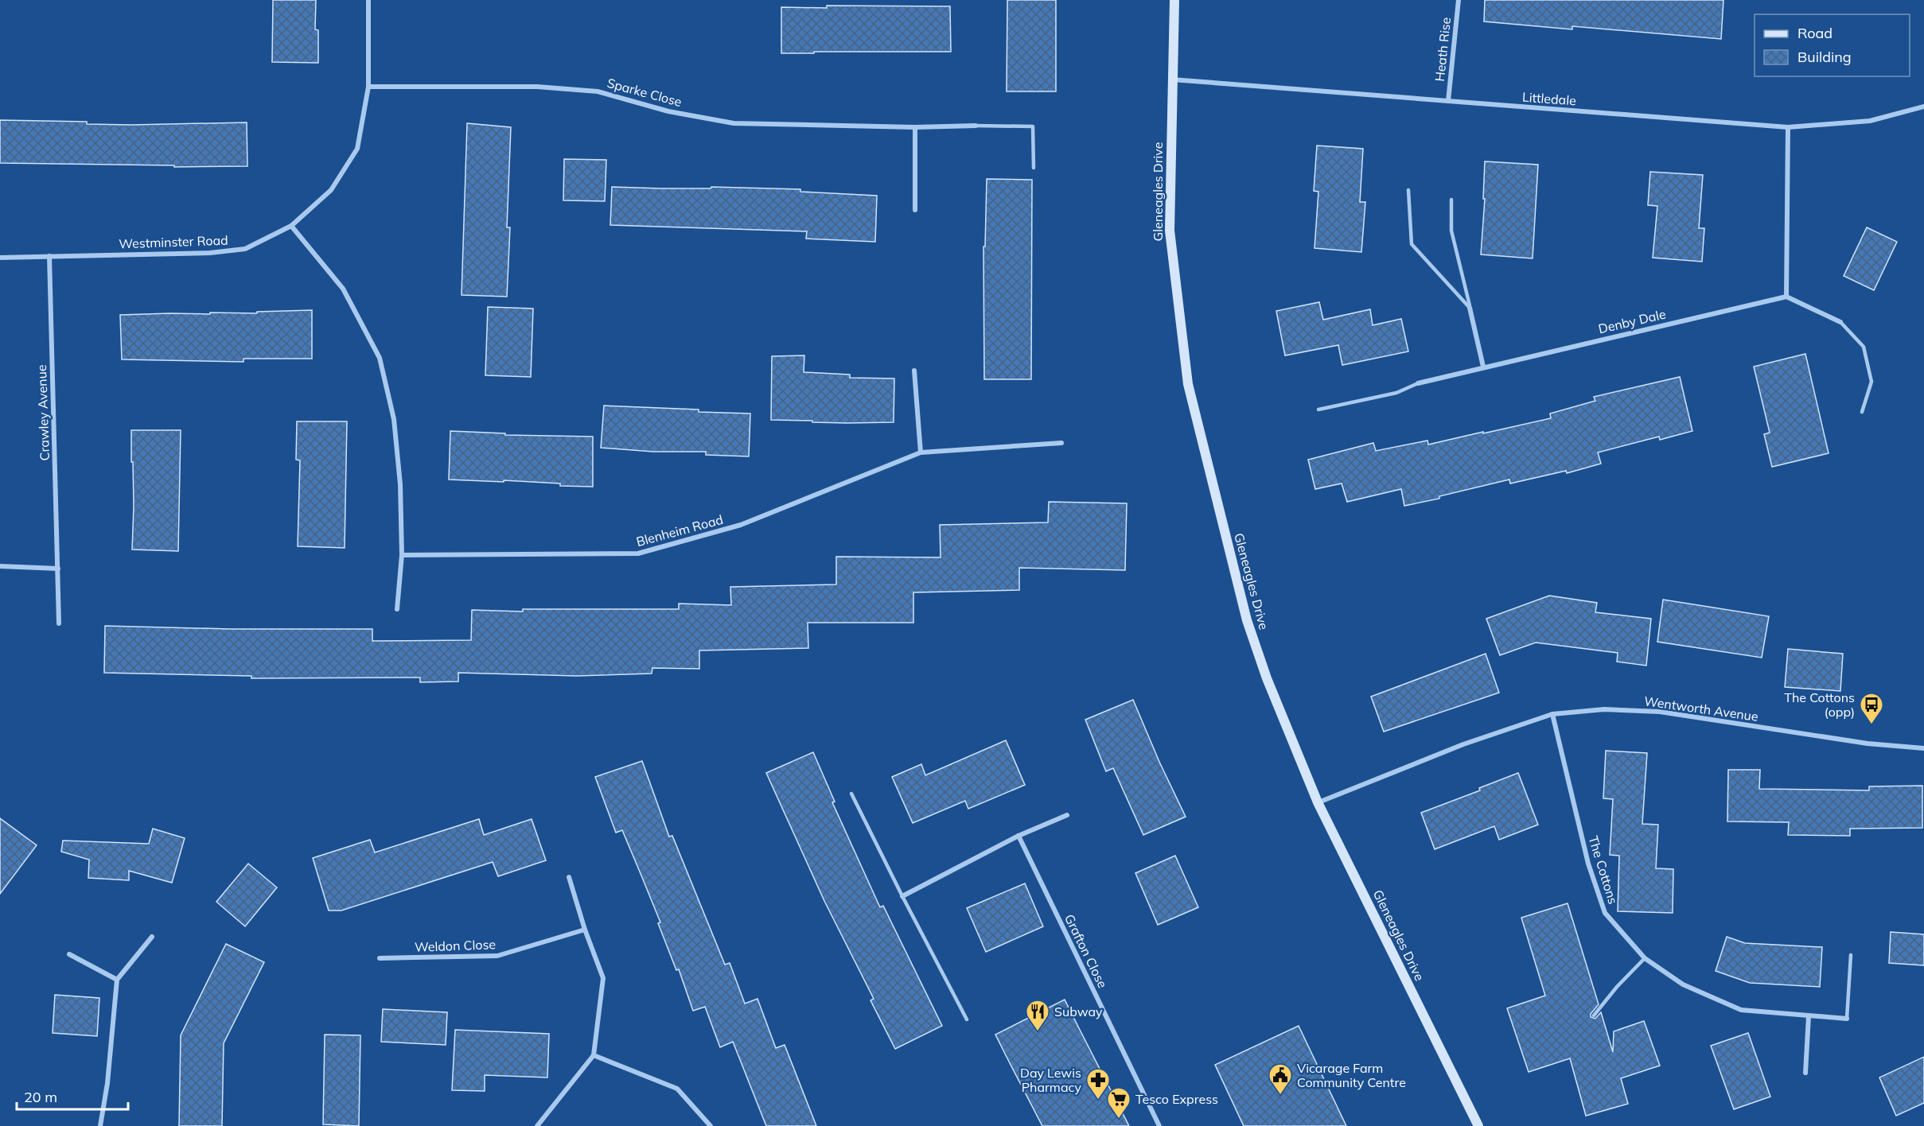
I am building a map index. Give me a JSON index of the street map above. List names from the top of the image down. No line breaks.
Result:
{"streets":{"street":["Heath Rise","Sparke Close","Littledale","Gleneagles Drive","Westminster Road","Denby Dale","Crawley Avenue","Blenheim Road","Wentworth Avenue","The Cottons","Weldon Close","Grafton Close"]},"crossings":[["Heath Rise","Littledale"],["Sparke Close","Westminster Road"],["Littledale","Gleneagles Drive"],["Gleneagles Drive","Wentworth Avenue"],["Westminster Road","Crawley Avenue"],["Wentworth Avenue","The Cottons"]],"places":{"bus stop":["The Cottons (opp)"],"restaurant":["Subway"],"public building":["Vicarage Farm Community Centre"],"pharmacy":["Day Lewis Pharmacy"],"supermarket":["Tesco Express"]},"legend":["Road","Building"],"scale_bar":"20 m"}
